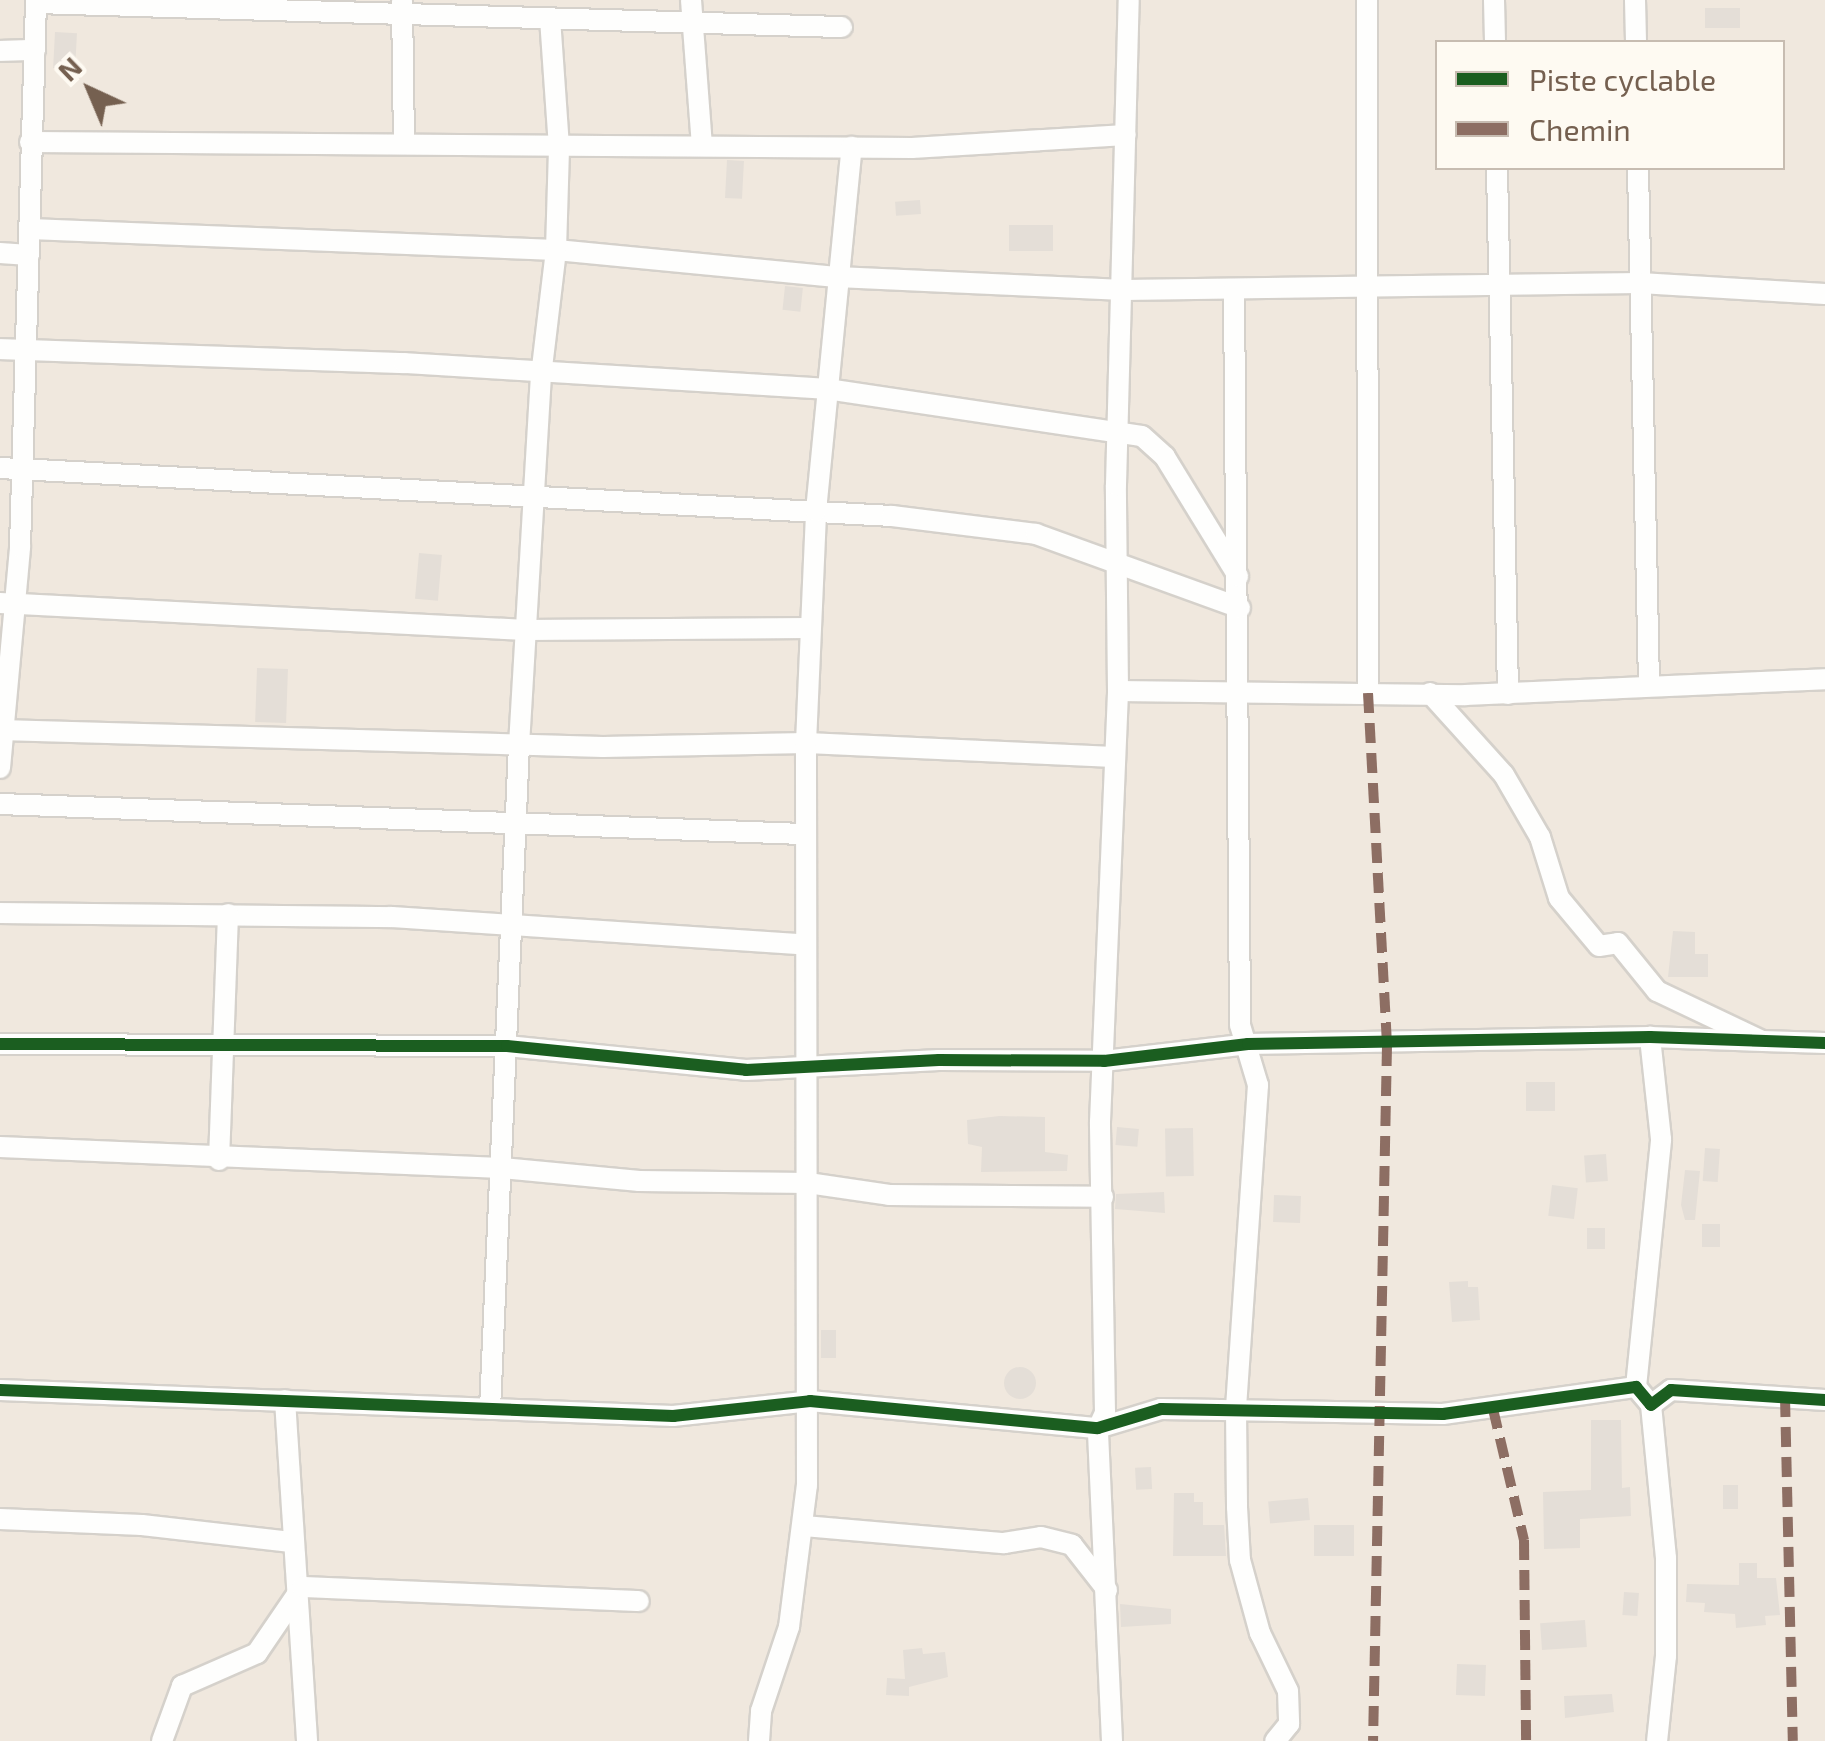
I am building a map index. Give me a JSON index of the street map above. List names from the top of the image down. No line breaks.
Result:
{"legend":["Piste cyclable","Chemin"],"north":"top left"}
